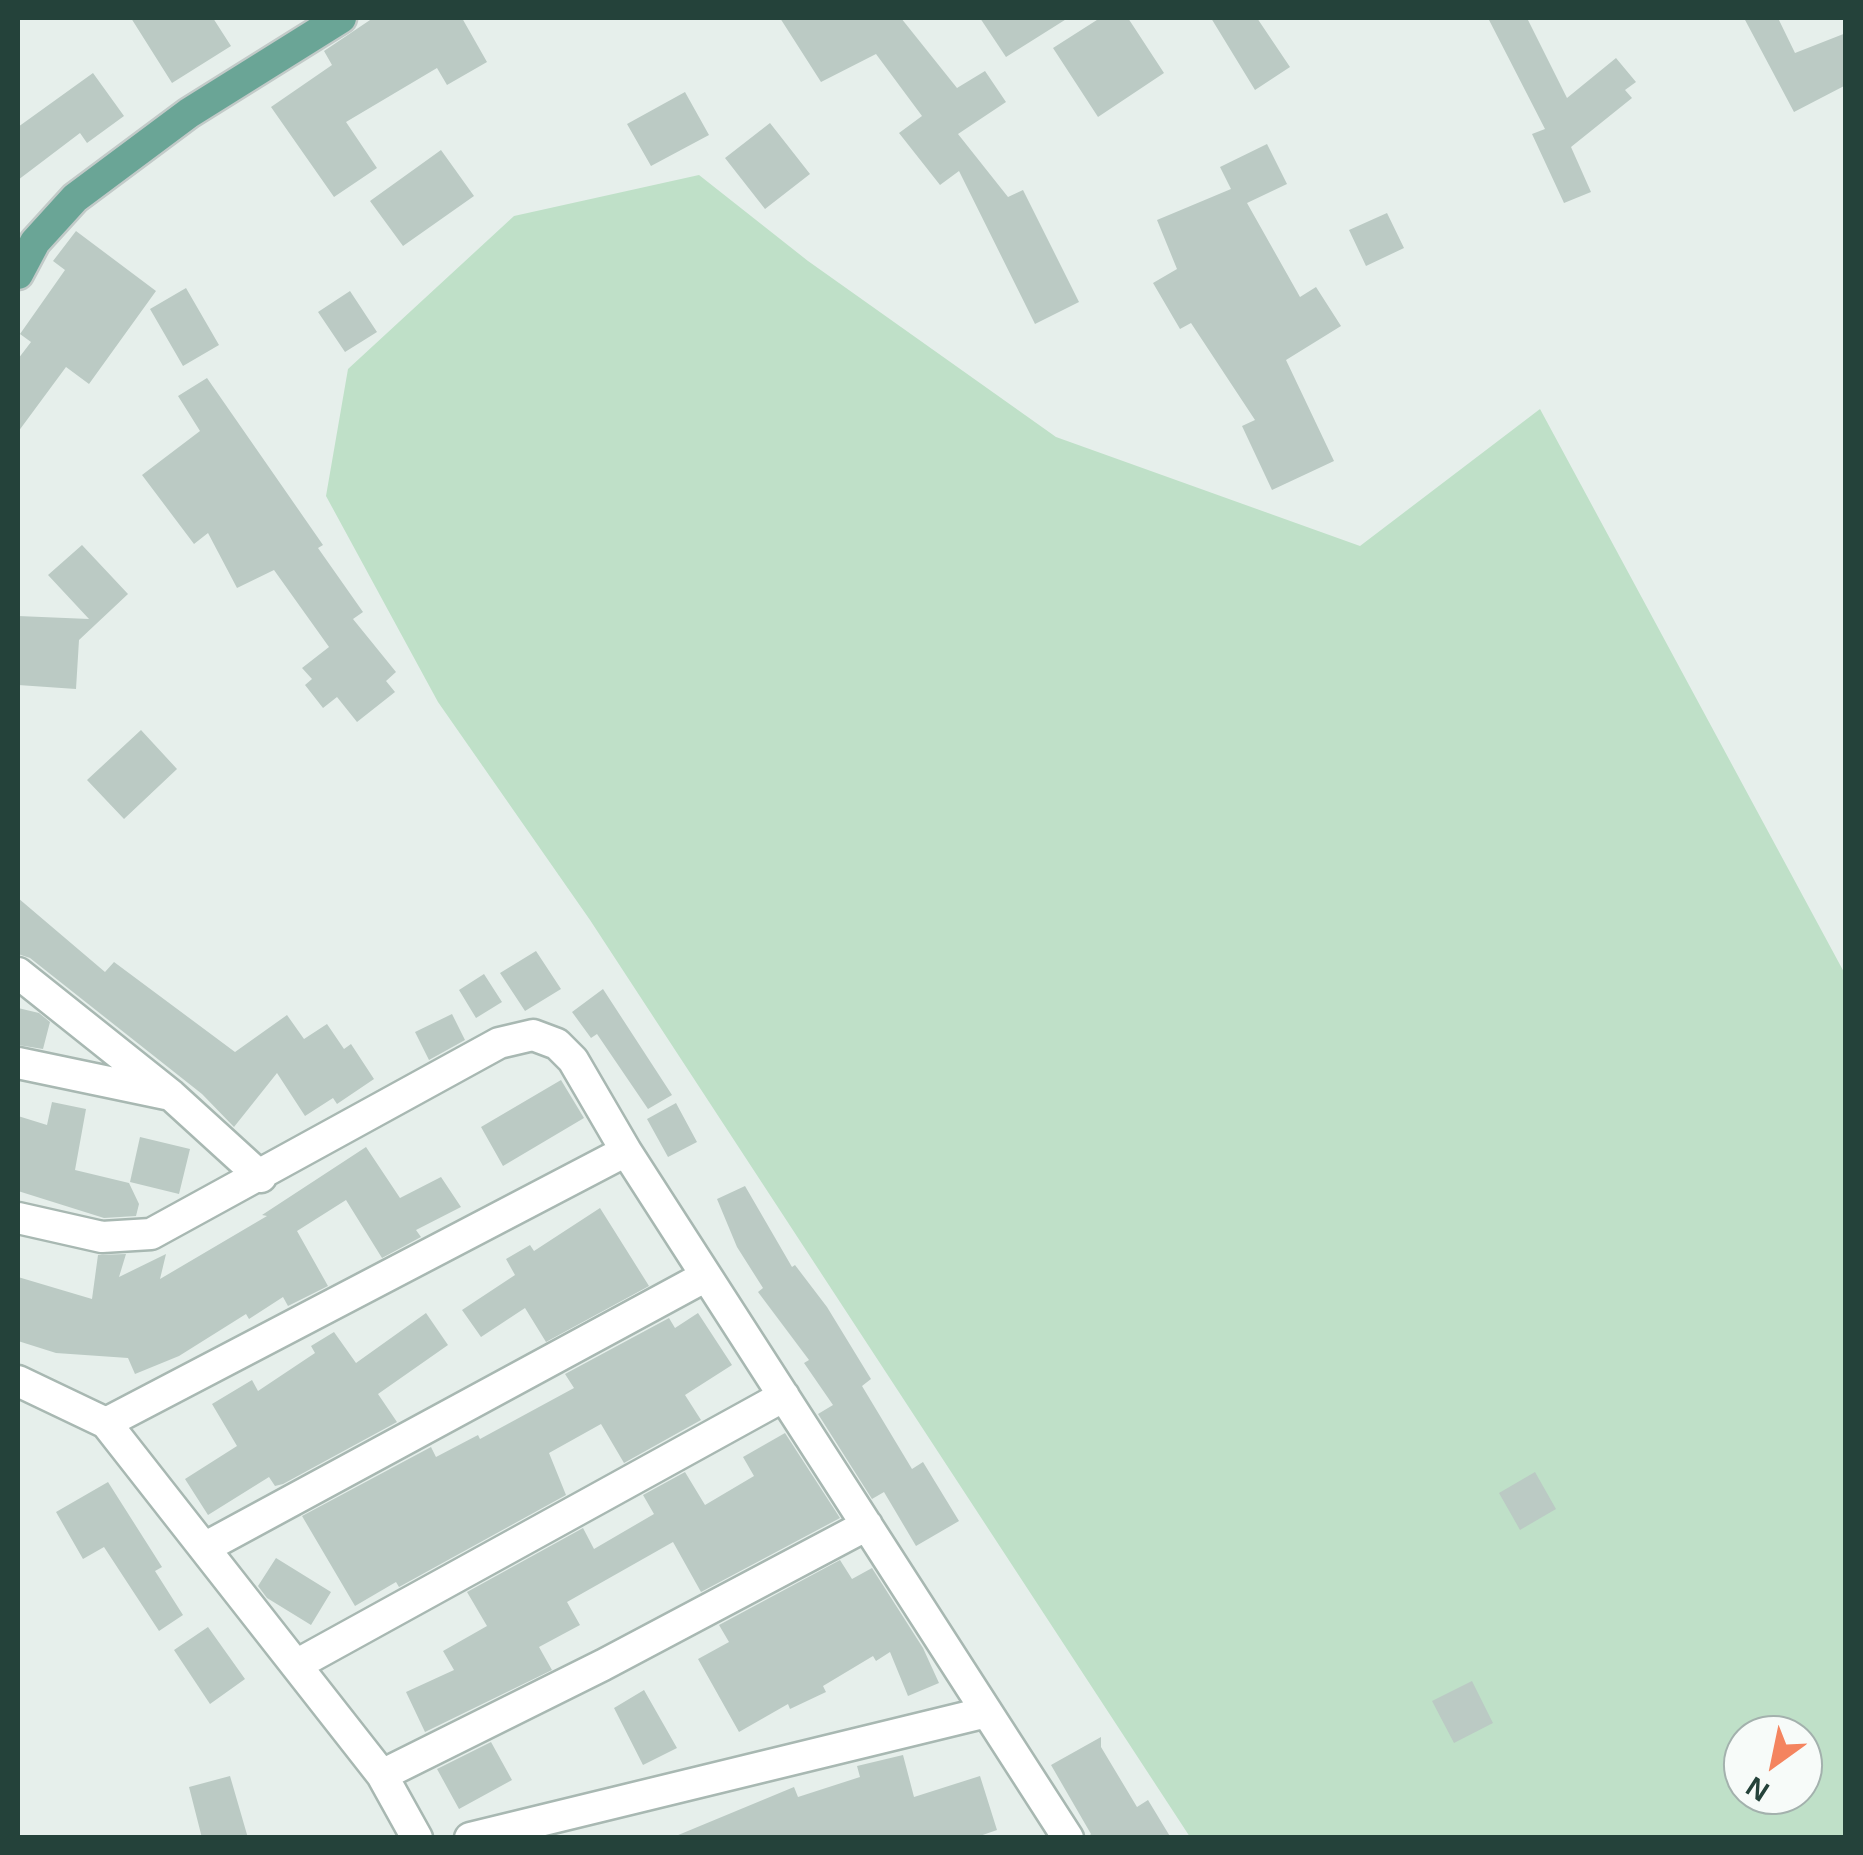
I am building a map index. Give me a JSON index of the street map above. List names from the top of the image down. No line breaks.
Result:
{"north":"bottom left"}
